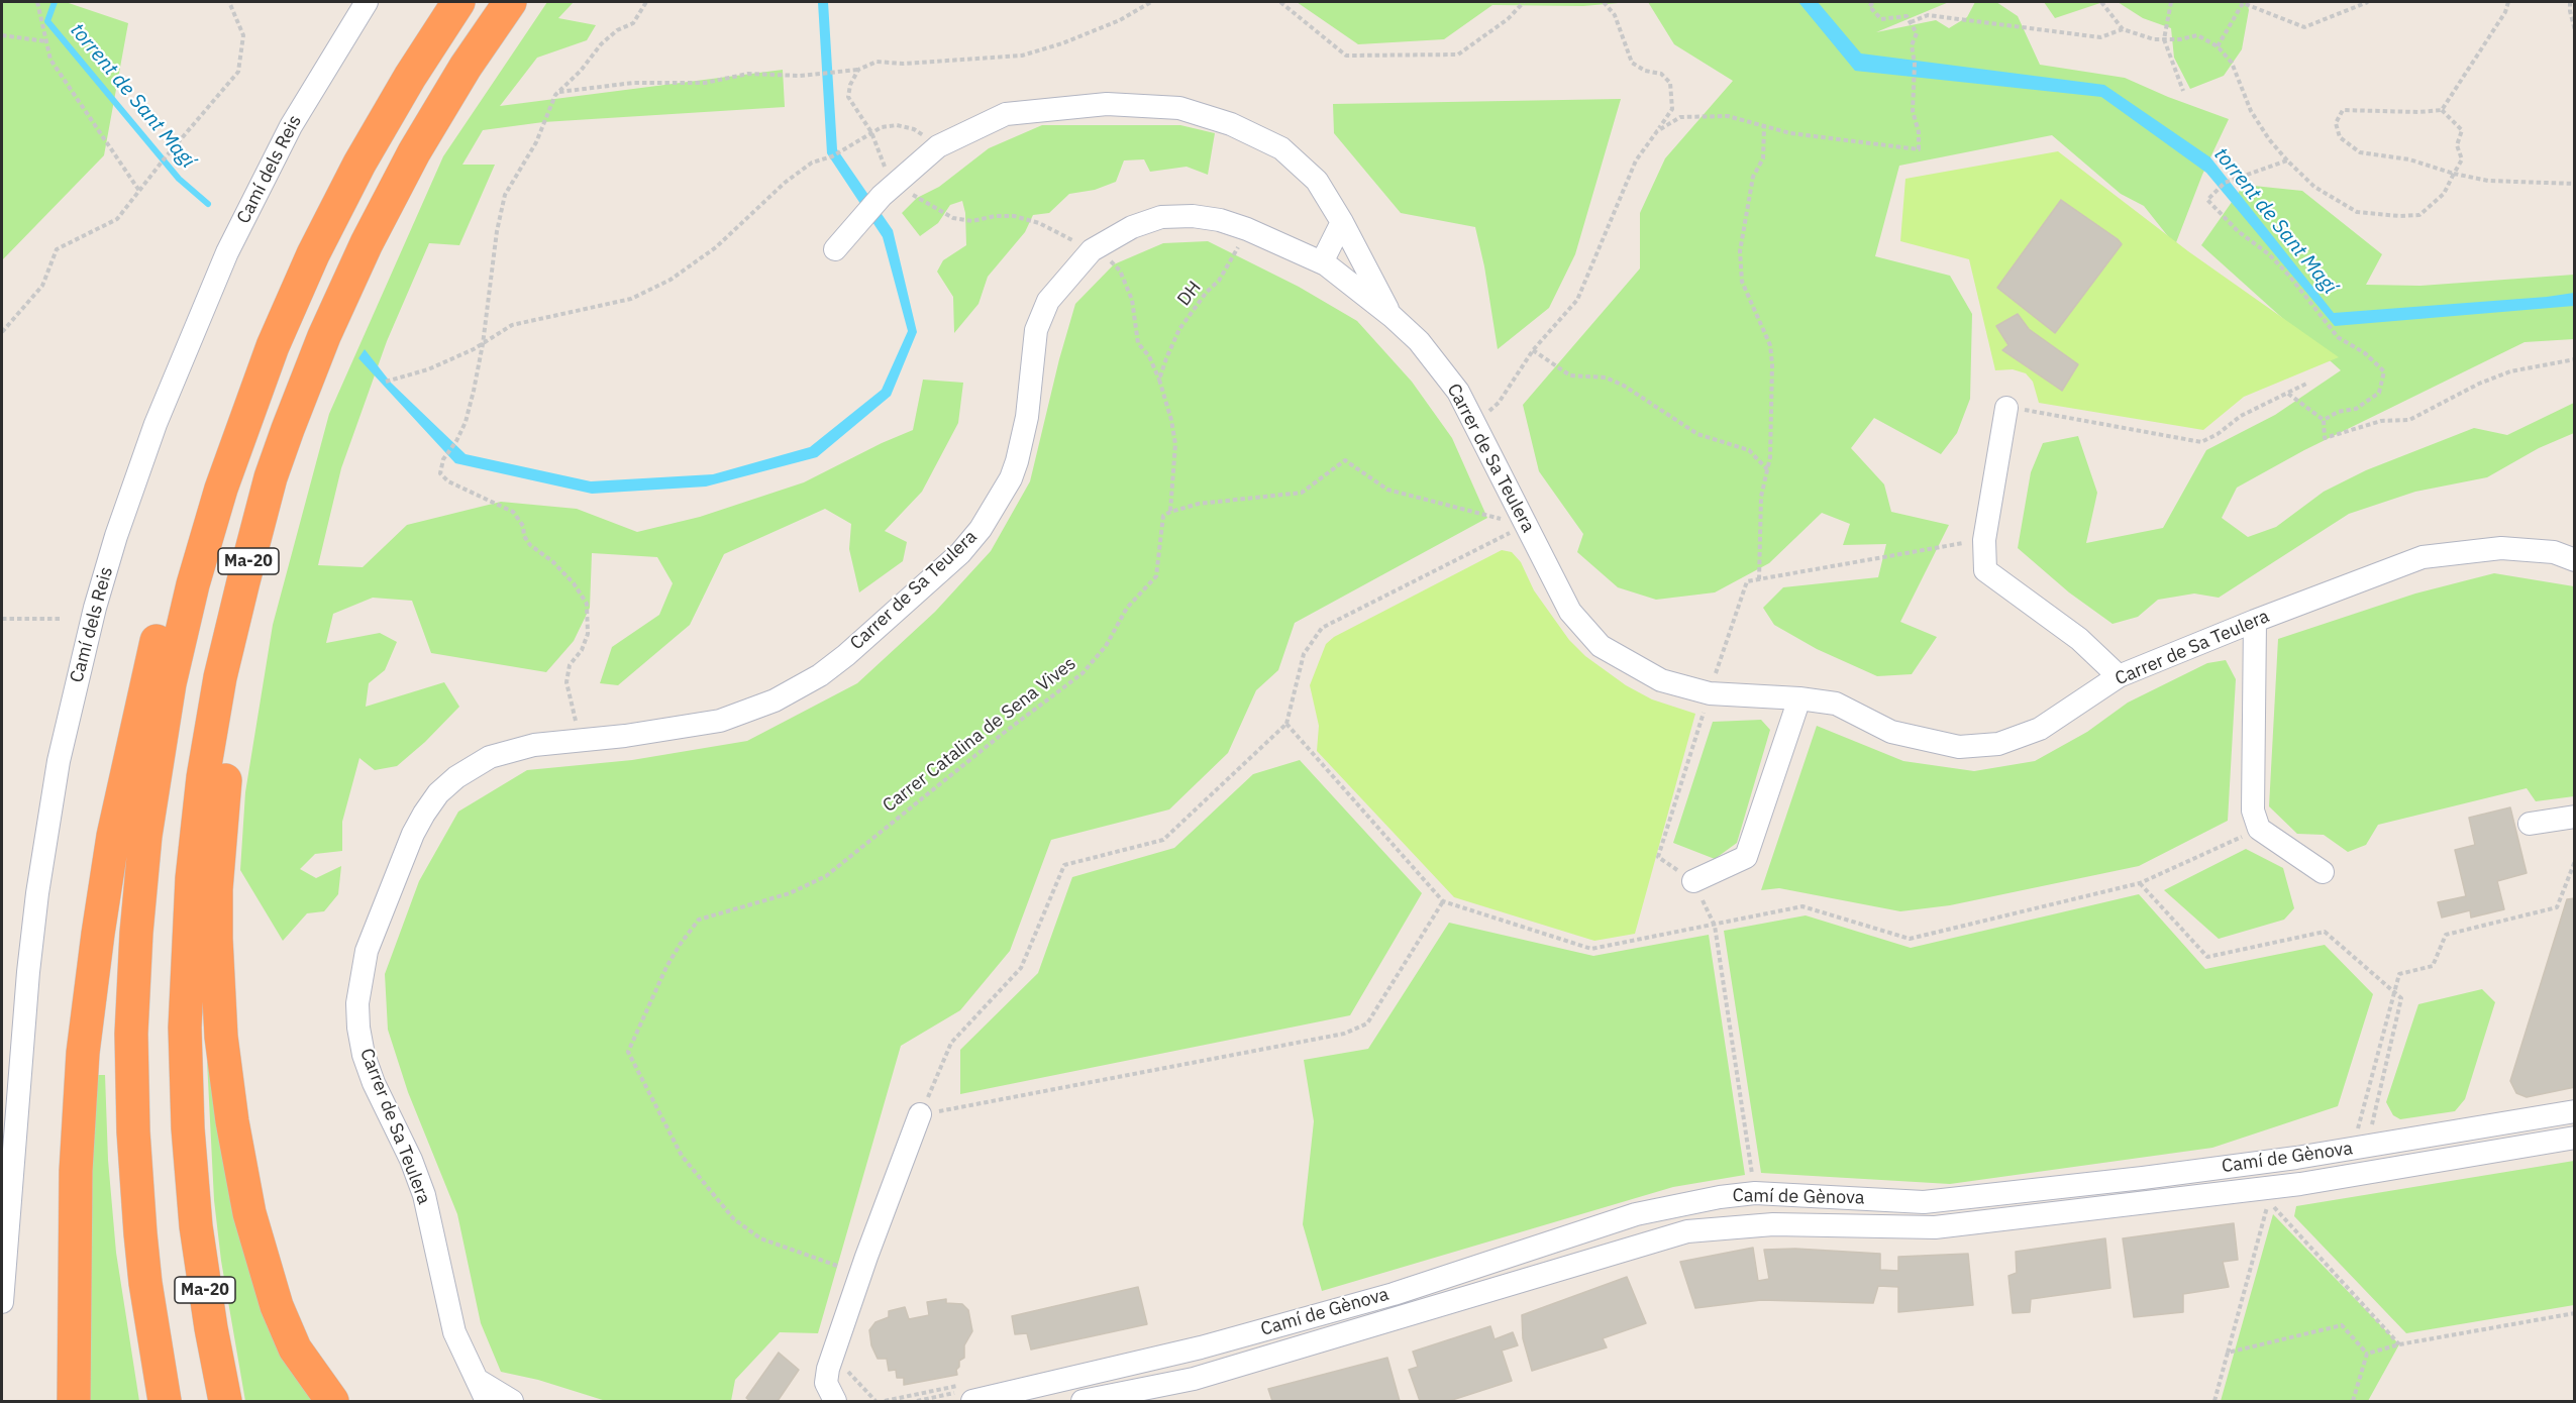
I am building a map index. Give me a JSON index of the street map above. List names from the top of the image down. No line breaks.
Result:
{"streets":{"highway":["Ma-20"],"street":["Camí dels Reis","Carrer de Sa Teulera","Camí de Gènova"],"path":["DH","Carrer Catalina de Sena Vives"]},"crossings":[["DH","Carrer de Sa Teulera"]],"water":["torrent de Sant Magí"]}
